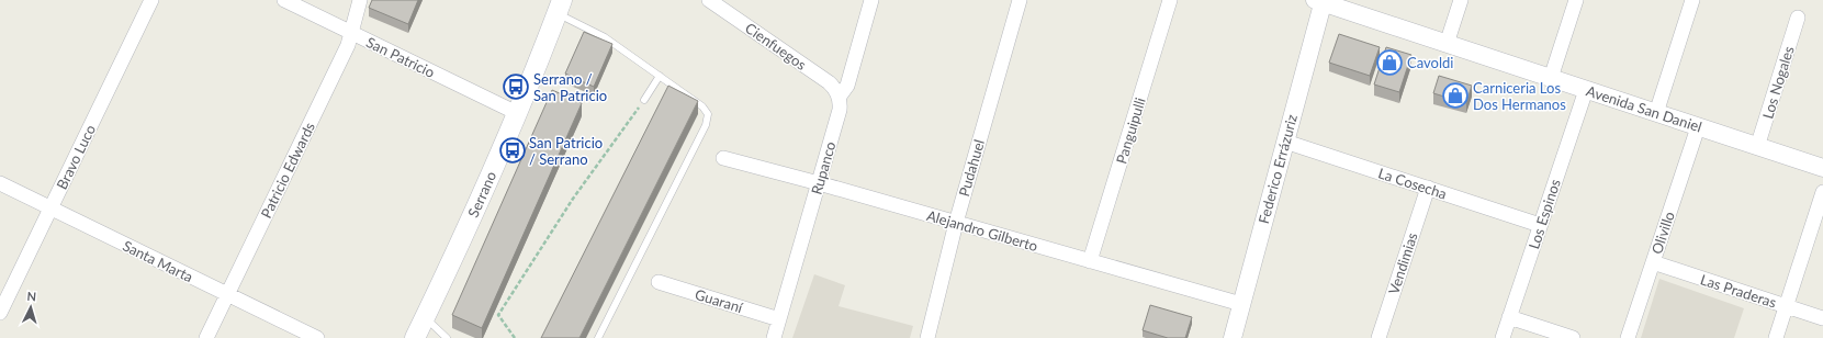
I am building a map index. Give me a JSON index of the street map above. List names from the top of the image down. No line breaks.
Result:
{"streets":{"main road":["Serrano"],"street":["Cienfuegos","San Patricio","Los Nogales","Avenida San Daniel","Panguipulli","Bravo Luco","Rupanco","Pudahuel","Federico Errázuriz","Patricio Edwards","La Cosecha","Los Espinos","Alejandro Gilberto","Olivillo","Santa Marta","Vendimias","Las Praderas","Guaraní"]},"crossings":[["Cienfuegos","Rupanco"],["San Patricio","Patricio Edwards"],["San Patricio","Serrano"],["Los Nogales","Avenida San Daniel"],["Avenida San Daniel","Federico Errázuriz"],["Avenida San Daniel","Los Espinos"],["Avenida San Daniel","Olivillo"],["Panguipulli","Alejandro Gilberto"],["Bravo Luco","Santa Marta"],["Rupanco","Alejandro Gilberto"],["Rupanco","Guaraní"],["Pudahuel","Alejandro Gilberto"],["Federico Errázuriz","La Cosecha"],["Federico Errázuriz","Alejandro Gilberto"],["Patricio Edwards","Santa Marta"],["La Cosecha","Los Espinos"],["La Cosecha","Vendimias"],["Olivillo","Las Praderas"]],"places":{"shop":["Cavoldi","Carniceria Los Dos Hermanos"],"bus stop":["Serrano / San Patricio","San Patricio / Serrano"]},"north":"top"}
